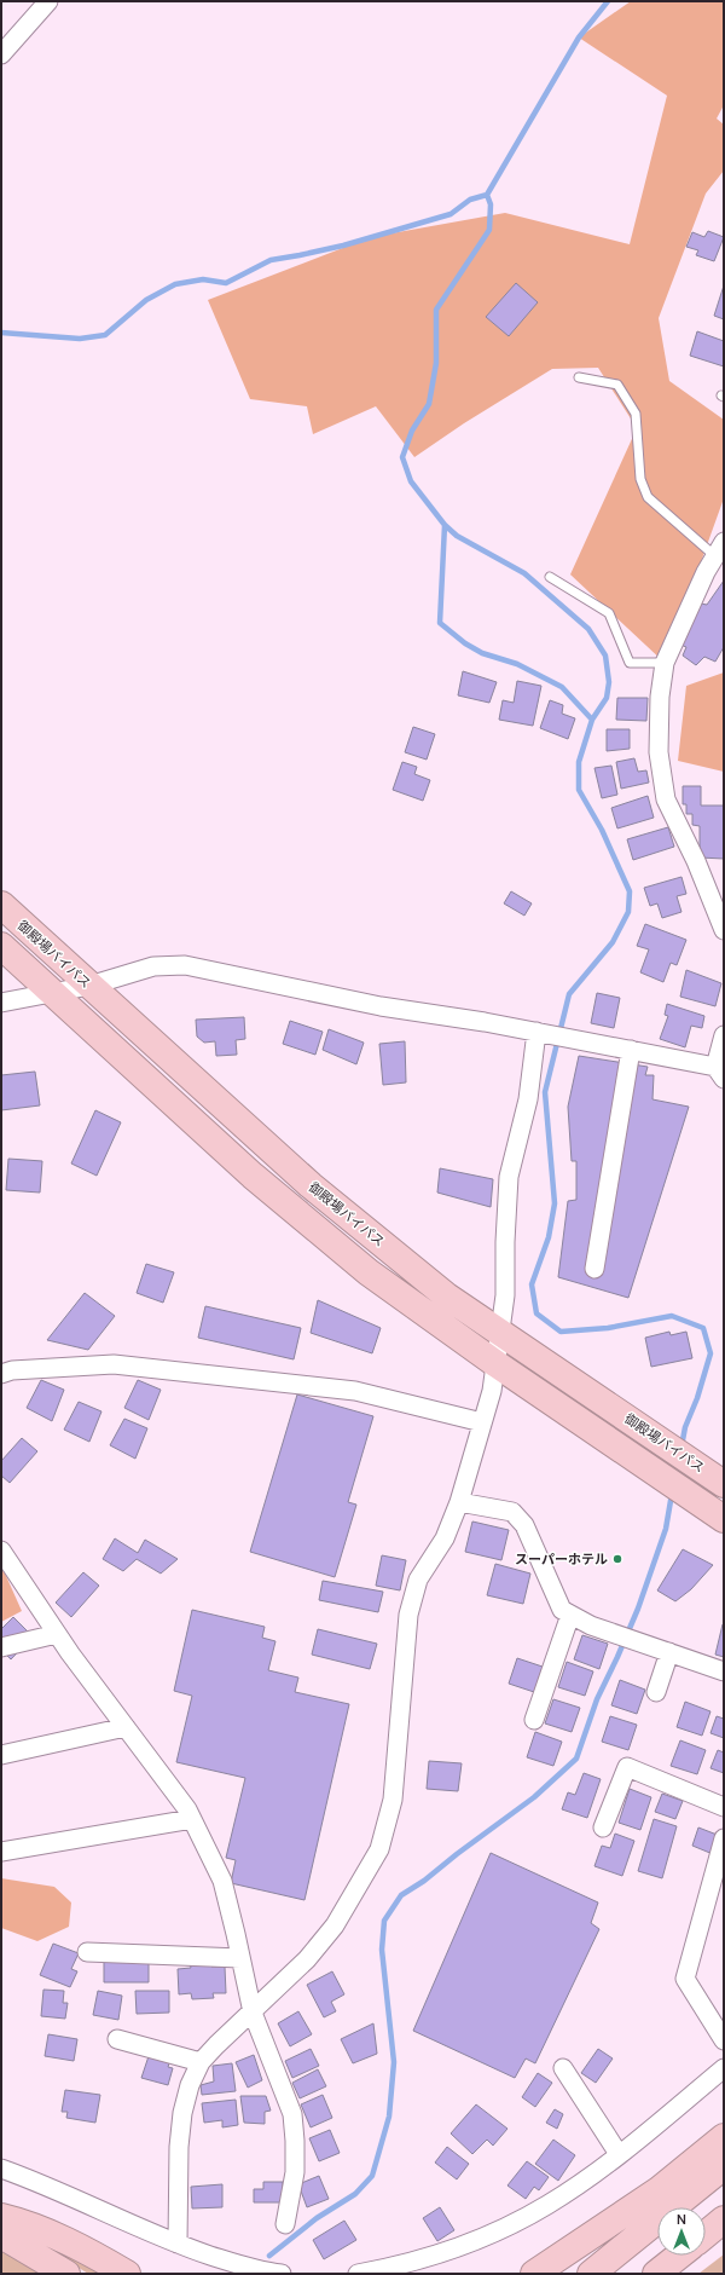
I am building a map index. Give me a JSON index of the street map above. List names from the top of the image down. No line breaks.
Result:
{"streets":{"highway":["御殿場バイパス"]},"places":["スーパーホテル"],"north":"top"}
